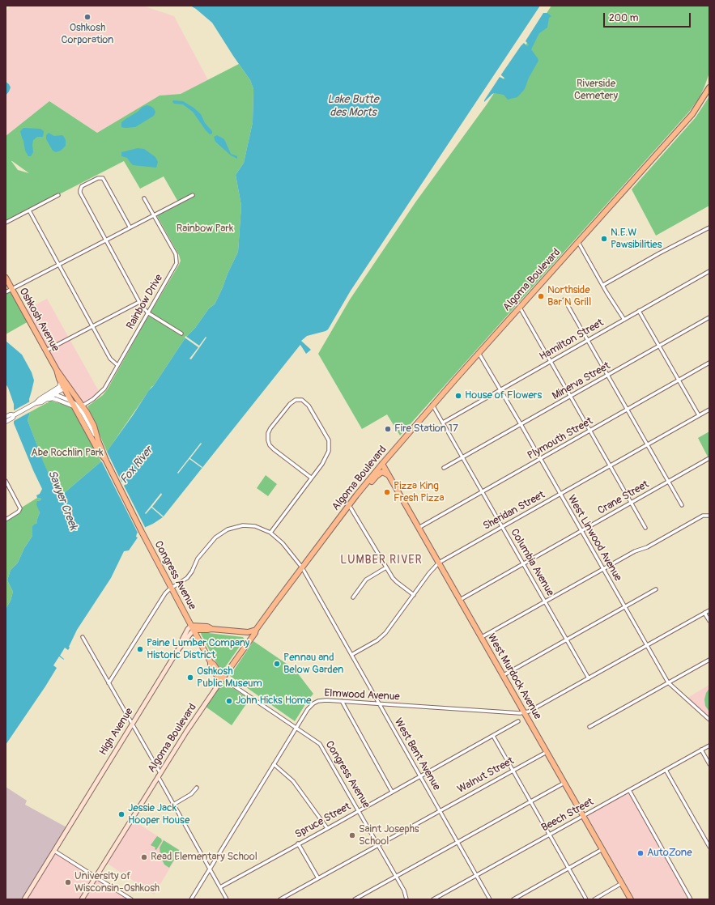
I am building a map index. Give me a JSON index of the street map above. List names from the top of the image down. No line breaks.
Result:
{"streets":{"main road":["Algoma Boulevard","Oshkosh Avenue","Congress Avenue","West Murdock Avenue","High Avenue"],"street":["Rainbow Drive","Hamilton Street","Minerva Street","Plymouth Street","Crane Street","Sheridan Street","West Linwood Avenue","Columbia Avenue","Elmwood Avenue","West Bent Avenue","Walnut Street","Beech Street","Spruce Street"]},"crossings":[["Algoma Boulevard","West Linwood Avenue"],["Algoma Boulevard","Columbia Avenue"],["Algoma Boulevard","Congress Avenue"],["Algoma Boulevard","West Murdock Avenue"],["Algoma Boulevard","High Avenue"],["Algoma Boulevard","West Bent Avenue"],["Rainbow Drive","Oshkosh Avenue"],["Oshkosh Avenue","Congress Avenue"],["Hamilton Street","West Linwood Avenue"],["Hamilton Street","Columbia Avenue"],["Minerva Street","West Linwood Avenue"],["Minerva Street","Columbia Avenue"],["Plymouth Street","West Linwood Avenue"],["Plymouth Street","Columbia Avenue"],["Plymouth Street","West Murdock Avenue"],["Crane Street","West Linwood Avenue"],["Crane Street","Columbia Avenue"],["Crane Street","West Murdock Avenue"],["Sheridan Street","West Linwood Avenue"],["Sheridan Street","Columbia Avenue"],["Sheridan Street","West Murdock Avenue"],["Sheridan Street","West Bent Avenue"],["Congress Avenue","Elmwood Avenue"],["Congress Avenue","High Avenue"],["Congress Avenue","West Bent Avenue"],["Congress Avenue","Walnut Street"],["Congress Avenue","Spruce Street"],["West Murdock Avenue","Elmwood Avenue"],["West Murdock Avenue","Walnut Street"],["West Murdock Avenue","Beech Street"],["Elmwood Avenue","West Bent Avenue"],["High Avenue","West Bent Avenue"],["West Bent Avenue","Walnut Street"],["West Bent Avenue","Beech Street"],["West Bent Avenue","Spruce Street"]],"districts":["LUMBER RIVER"],"water":["Lake Butte des Morts","Fox River","Sawyer Creek"],"parks":["Riverside Cemetery","Rainbow Park","Abe Rochlin Park"],"places":["Oshkosh Corporation","N.E.W Pawsibilities","Northside Bar N Grill","House of Flowers","Fire Station 17","Pizza King Fresh Pizza","Paine Lumber Company Historic District","Pennau and Below Garden","Oshkosh Public Museum","John Hicks Home","Jessie Jack Hooper House","Saint Josephs School","AutoZone","Read Elementary School","University of Wisconsin-Oshkosh"],"scale_bar":"200 m"}
